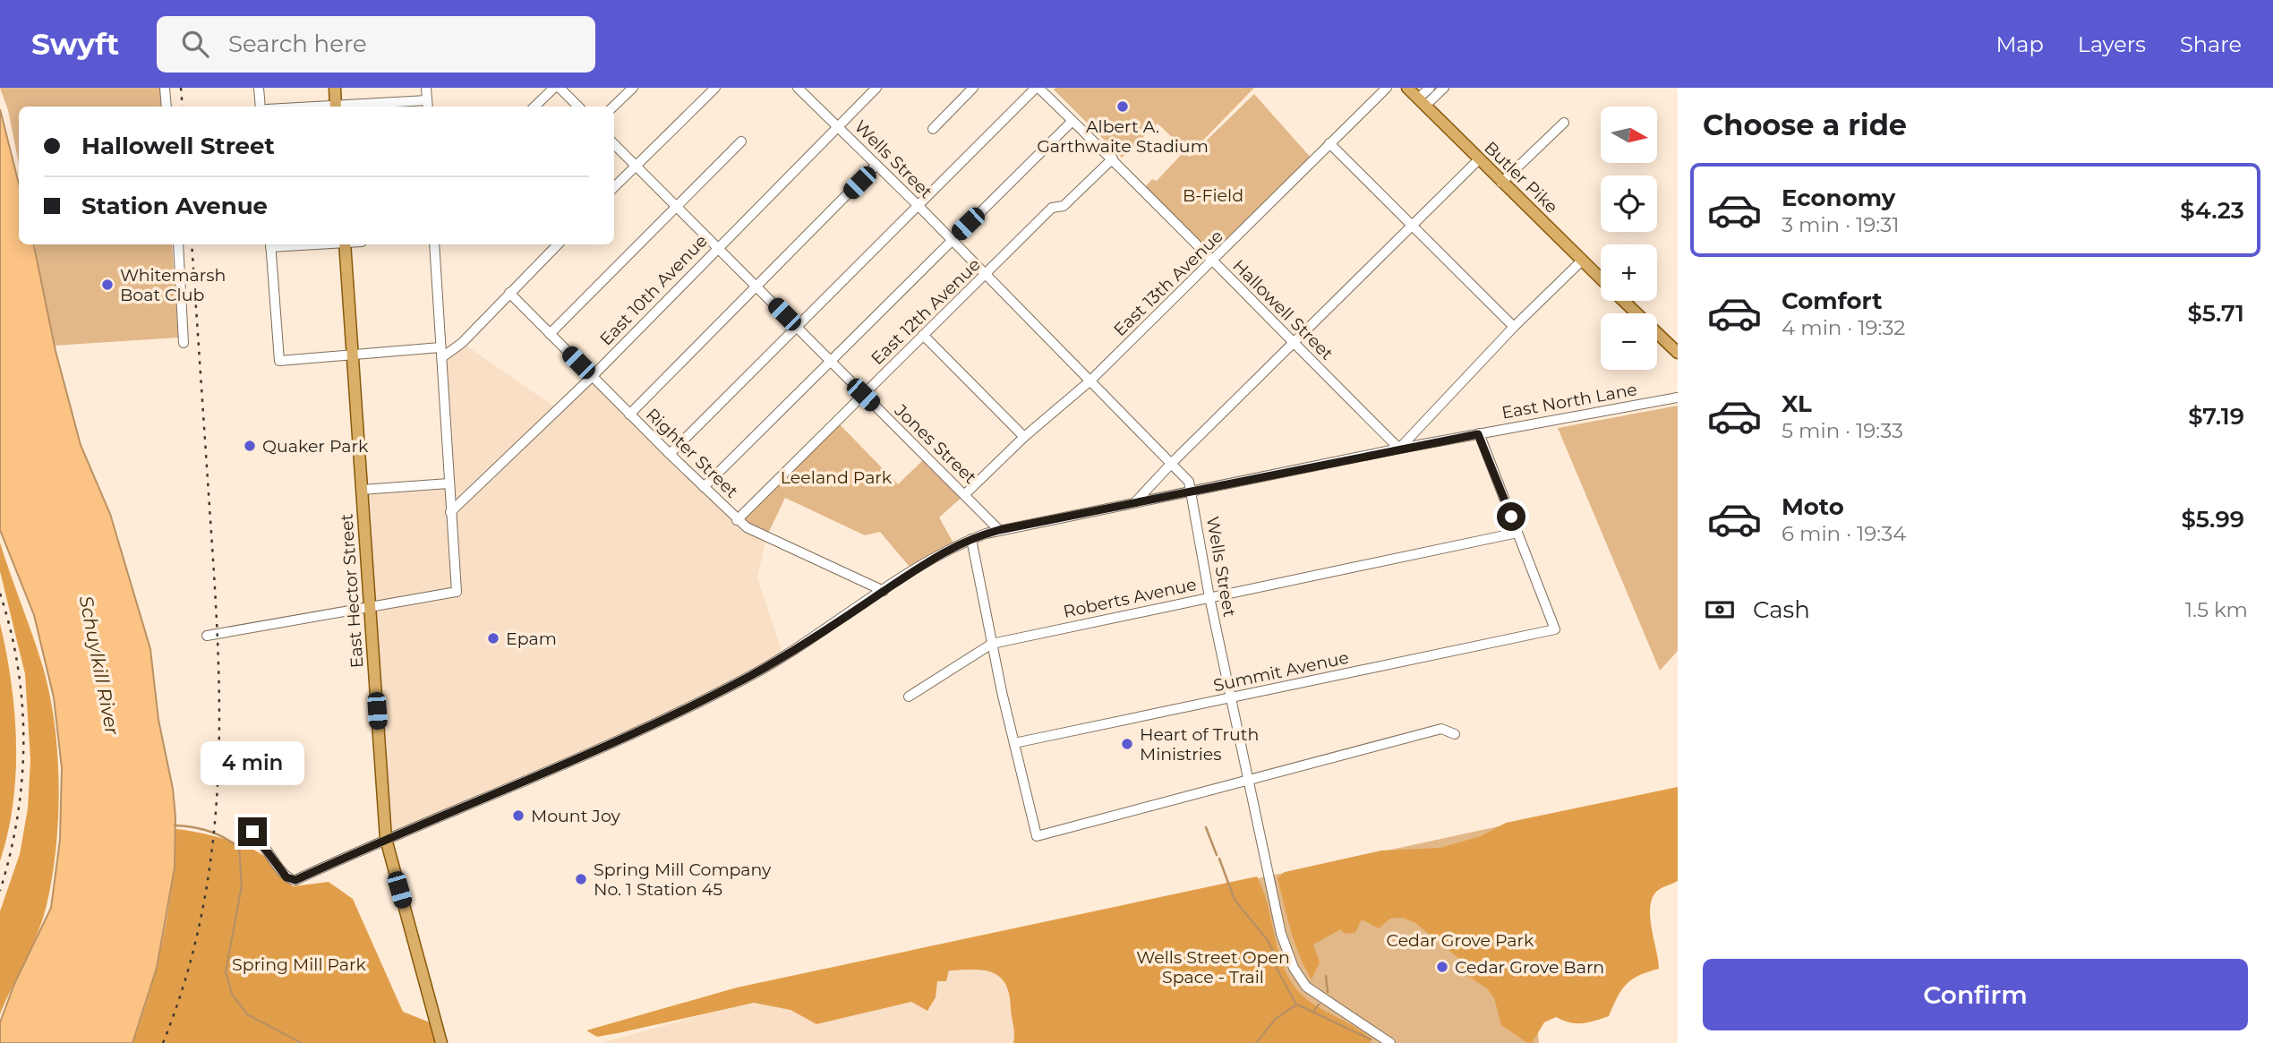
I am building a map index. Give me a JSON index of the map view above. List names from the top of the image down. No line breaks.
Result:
{"streets":{"main road":["Butler Pike","East Hector Street"],"street":["Wells Street","East 13th Avenue","East 10th Avenue","Hallowell Street","East 12th Avenue","East North Lane","Jones Street","Righter Street","Roberts Avenue","Summit Avenue"]},"crossings":[["Wells Street","East 13th Avenue"],["Wells Street","East 10th Avenue"],["Wells Street","East 12th Avenue"],["Wells Street","East North Lane"],["Wells Street","Roberts Avenue"],["Wells Street","Summit Avenue"],["East 13th Avenue","Hallowell Street"],["East 13th Avenue","Jones Street"],["East 10th Avenue","Jones Street"],["East 10th Avenue","Righter Street"],["Hallowell Street","East 12th Avenue"],["Hallowell Street","East North Lane"],["East 12th Avenue","Jones Street"],["East 12th Avenue","Righter Street"],["East North Lane","Jones Street"],["East North Lane","Righter Street"],["East North Lane","East Hector Street"],["Roberts Avenue","Summit Avenue"]],"water":["Schuylkill River"],"parks":["B-Field","Leeland Park","Cedar Grove Park","Wells Street Open Space - Trail","Spring Mill Park"],"places":["Albert A. Garthwaite Stadium","Whitemarsh Boat Club","Quaker Park","Epam","Heart of Truth Ministries","Mount Joy","Spring Mill Company No. 1 Station 45","Cedar Grove Barn"],"north":"right","page":{"header":"Swyft","search":"Search here","nav":["Map","Layers","Share"],"heading":"Choose a ride","map_buttons":["+","−"],"banner":["Hallowell Street","Station Avenue"],"list":[{"name":"Economy","note":"3 min · 19:31","value":"$4.23"},{"name":"Comfort","note":"4 min · 19:32","value":"$5.71"},{"name":"XL","note":"5 min · 19:33","value":"$7.19"},{"name":"Moto","note":"6 min · 19:34","value":"$5.99"}],"pay":["Cash","1.5 km"],"bubble":"4 min","buttons":"Confirm"}}
